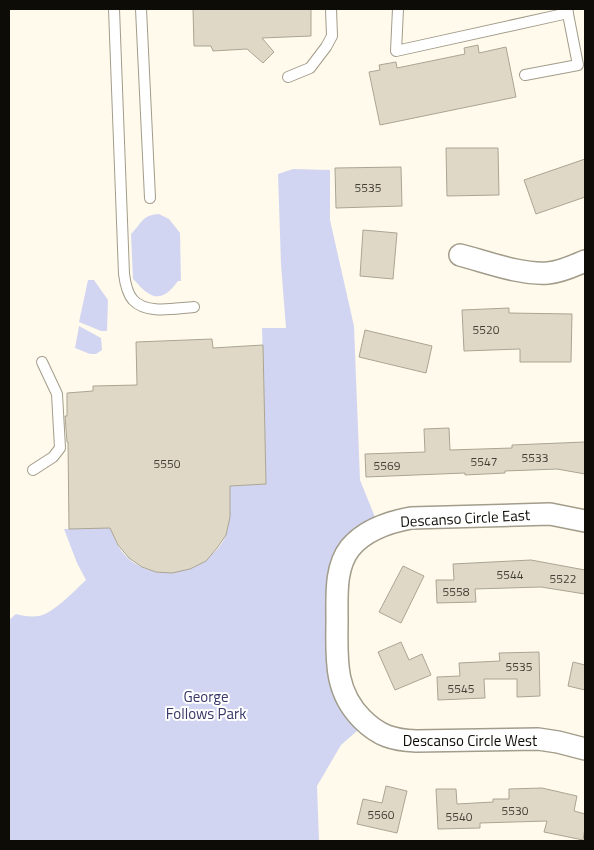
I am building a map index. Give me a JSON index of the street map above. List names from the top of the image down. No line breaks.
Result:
{"streets":{"street":["Descanso Circle East","Descanso Circle West"]},"crossings":[["Descanso Circle East","Descanso Circle West"]],"parks":["George Follows Park"],"house_numbers":["5535","5520","5533","5547","5550","5569","5544","5522","5558","5535","5545","5530","5560","5540"]}
